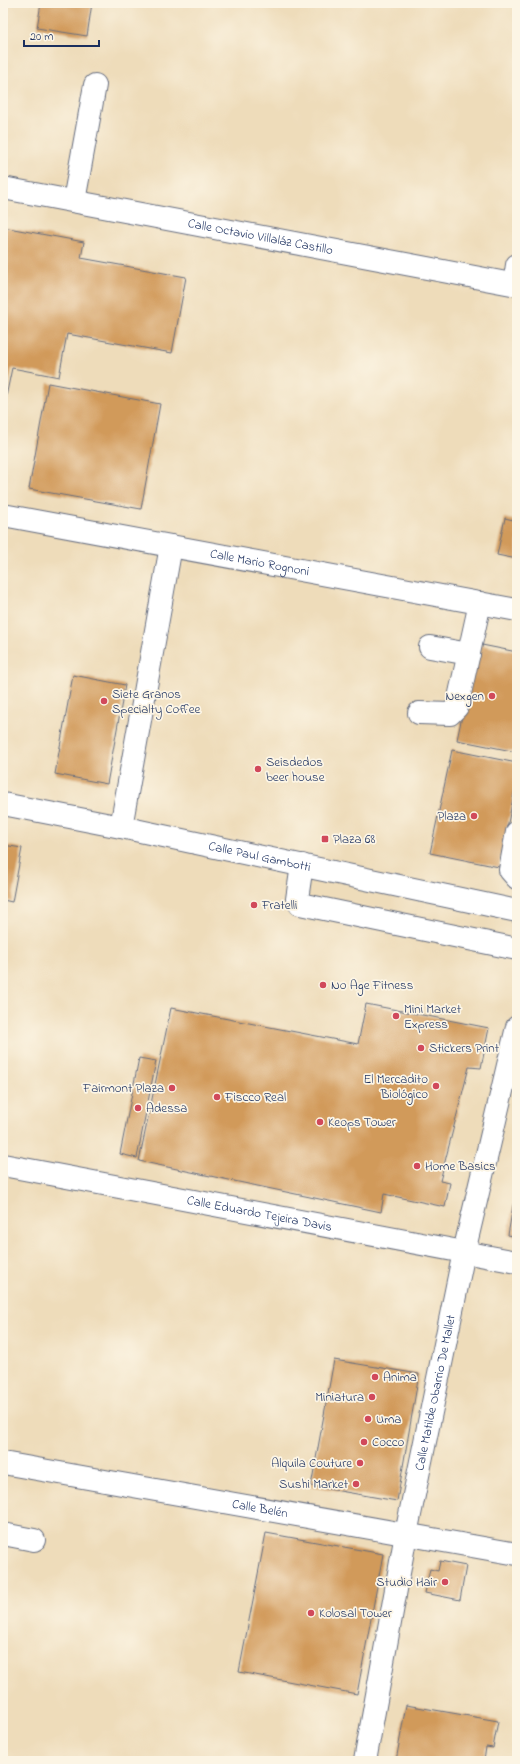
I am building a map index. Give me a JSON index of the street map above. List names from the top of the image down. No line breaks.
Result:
{"streets":{"street":["Calle Octavio Villaláz Castillo","Calle Mario Rognoni","Calle Paul Gambotti","Calle Eduardo Tejeira Davis","Calle Matilde Obarrio De Mallet","Calle Belén"]},"crossings":[["Calle Eduardo Tejeira Davis","Calle Matilde Obarrio De Mallet"],["Calle Matilde Obarrio De Mallet","Calle Belén"]],"places":{"other":["Nexgen","Siete Granos Specialty Coffee","Seisdedos beer house","Plaza","Fratelli","No Age Fitness","Mini Market Express","Stickers Print","El Mercadito Biológico","Fairmont Plaza","Fiscco Real","Adessa","Keops Tower","Home Basics","Anima","Miniatura","Uma","Cocco","Alquila Couture","Sushi Market","Studio Hair","Kolosal Tower"],"transit":["Plaza 68"]},"scale_bar":"20 m"}
